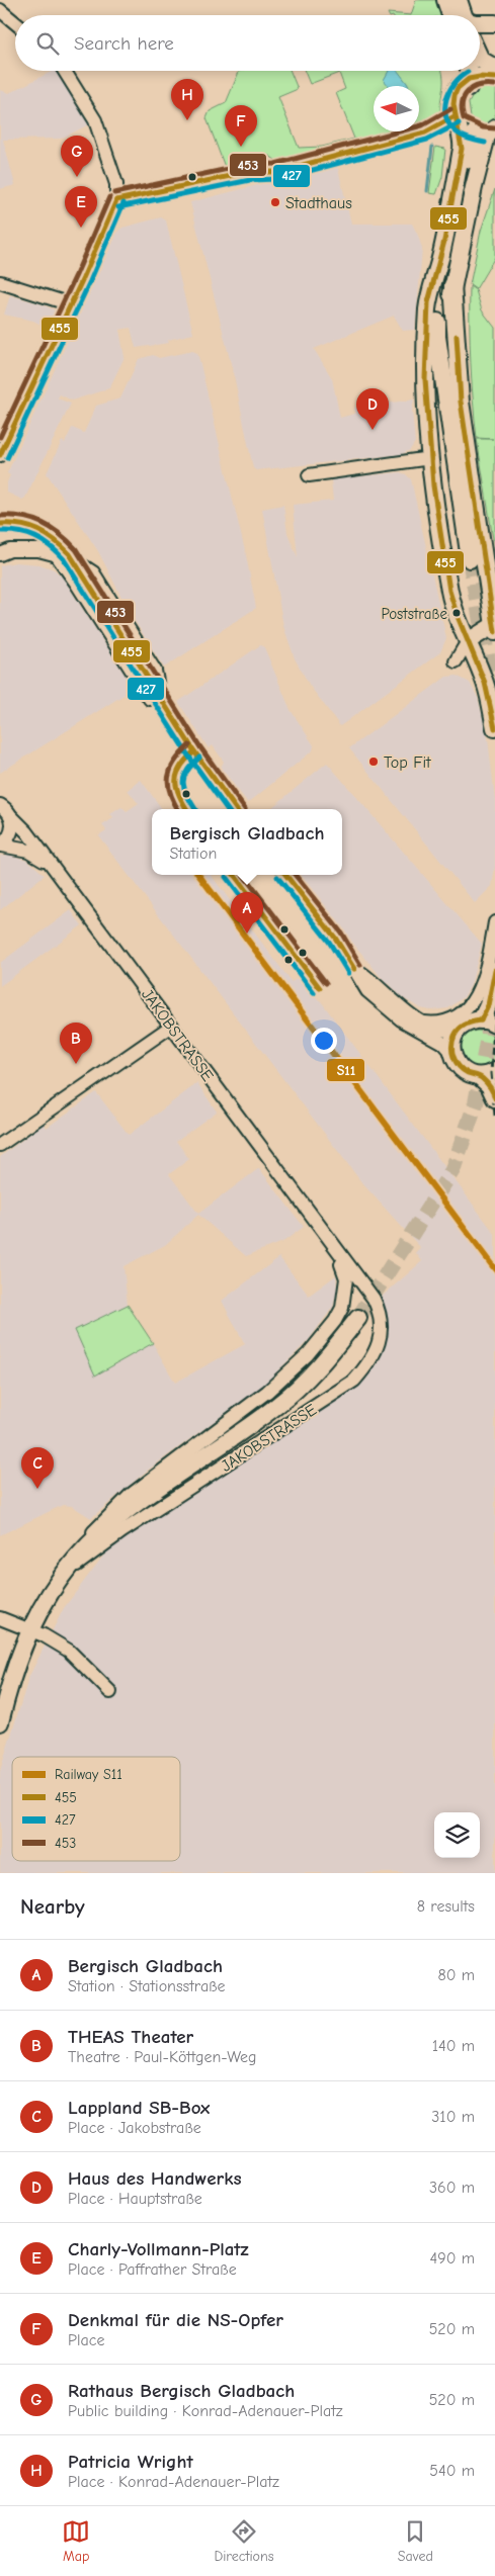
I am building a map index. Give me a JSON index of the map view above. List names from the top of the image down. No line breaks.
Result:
{"streets":{"main road":["JAKOBSTRASSE"]},"places":["Stadthaus","Poststraße","Top Fit"],"lines":["transit line 427","transit line 455","transit line 453","rail line S11"],"legend":["Railway S11","455","427","453"],"north":"left","page":{"search":"Search here","pins":["H","F","G","E","D","A","B","C"],"popup":["Bergisch Gladbach","Station"],"heading":["Nearby","8 results"],"list":[{"mark":"A","name":"Bergisch Gladbach","note":"Station · Stationsstraße","value":"80 m"},{"mark":"B","name":"THEAS Theater","note":"Theatre · Paul-Köttgen-Weg","value":"140 m"},{"mark":"C","name":"Lappland SB-Box","note":"Place · Jakobstraße","value":"310 m"},{"mark":"D","name":"Haus des Handwerks","note":"Place · Hauptstraße","value":"360 m"},{"mark":"E","name":"Charly-Vollmann-Platz","note":"Place · Paffrather Straße","value":"490 m"},{"mark":"F","name":"Denkmal für die NS-Opfer","note":"Place","value":"520 m"},{"mark":"G","name":"Rathaus Bergisch Gladbach","note":"Public building · Konrad-Adenauer-Platz","value":"520 m"},{"mark":"H","name":"Patricia Wright","note":"Place · Konrad-Adenauer-Platz","value":"540 m"}],"nav":["Map","Directions","Saved"]}}
